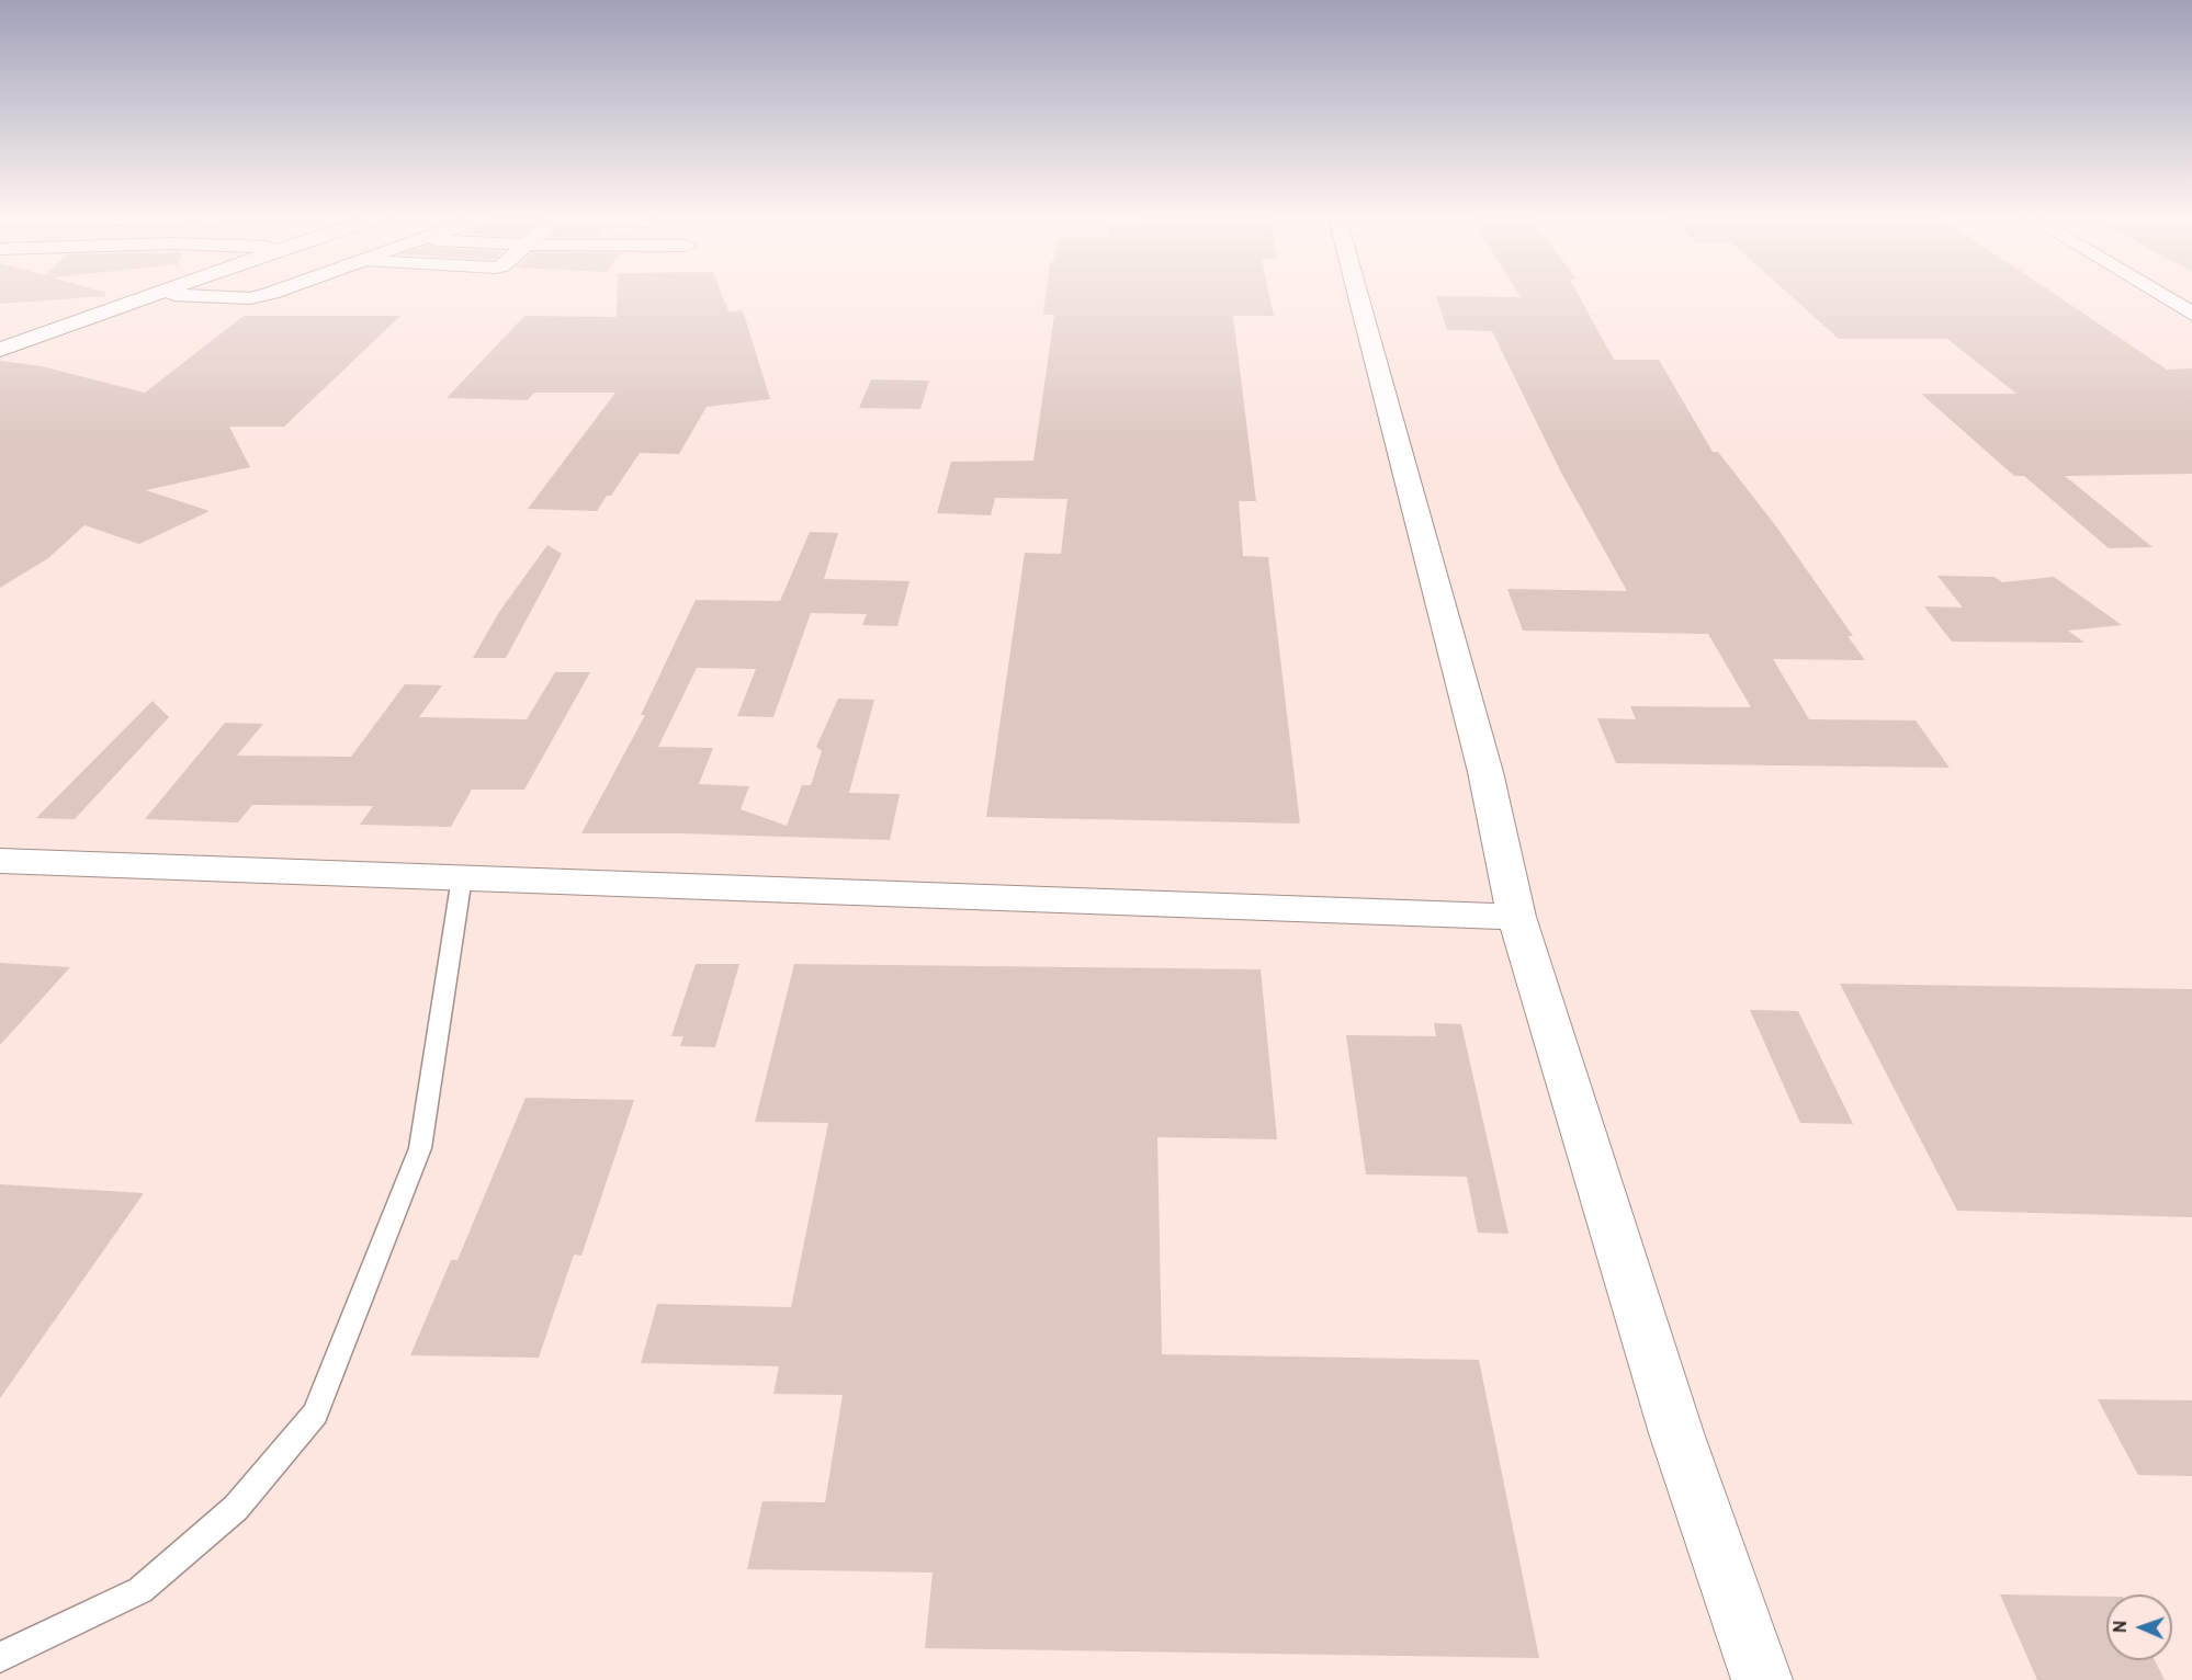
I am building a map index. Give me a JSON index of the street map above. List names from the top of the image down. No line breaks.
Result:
{"north":"left"}
